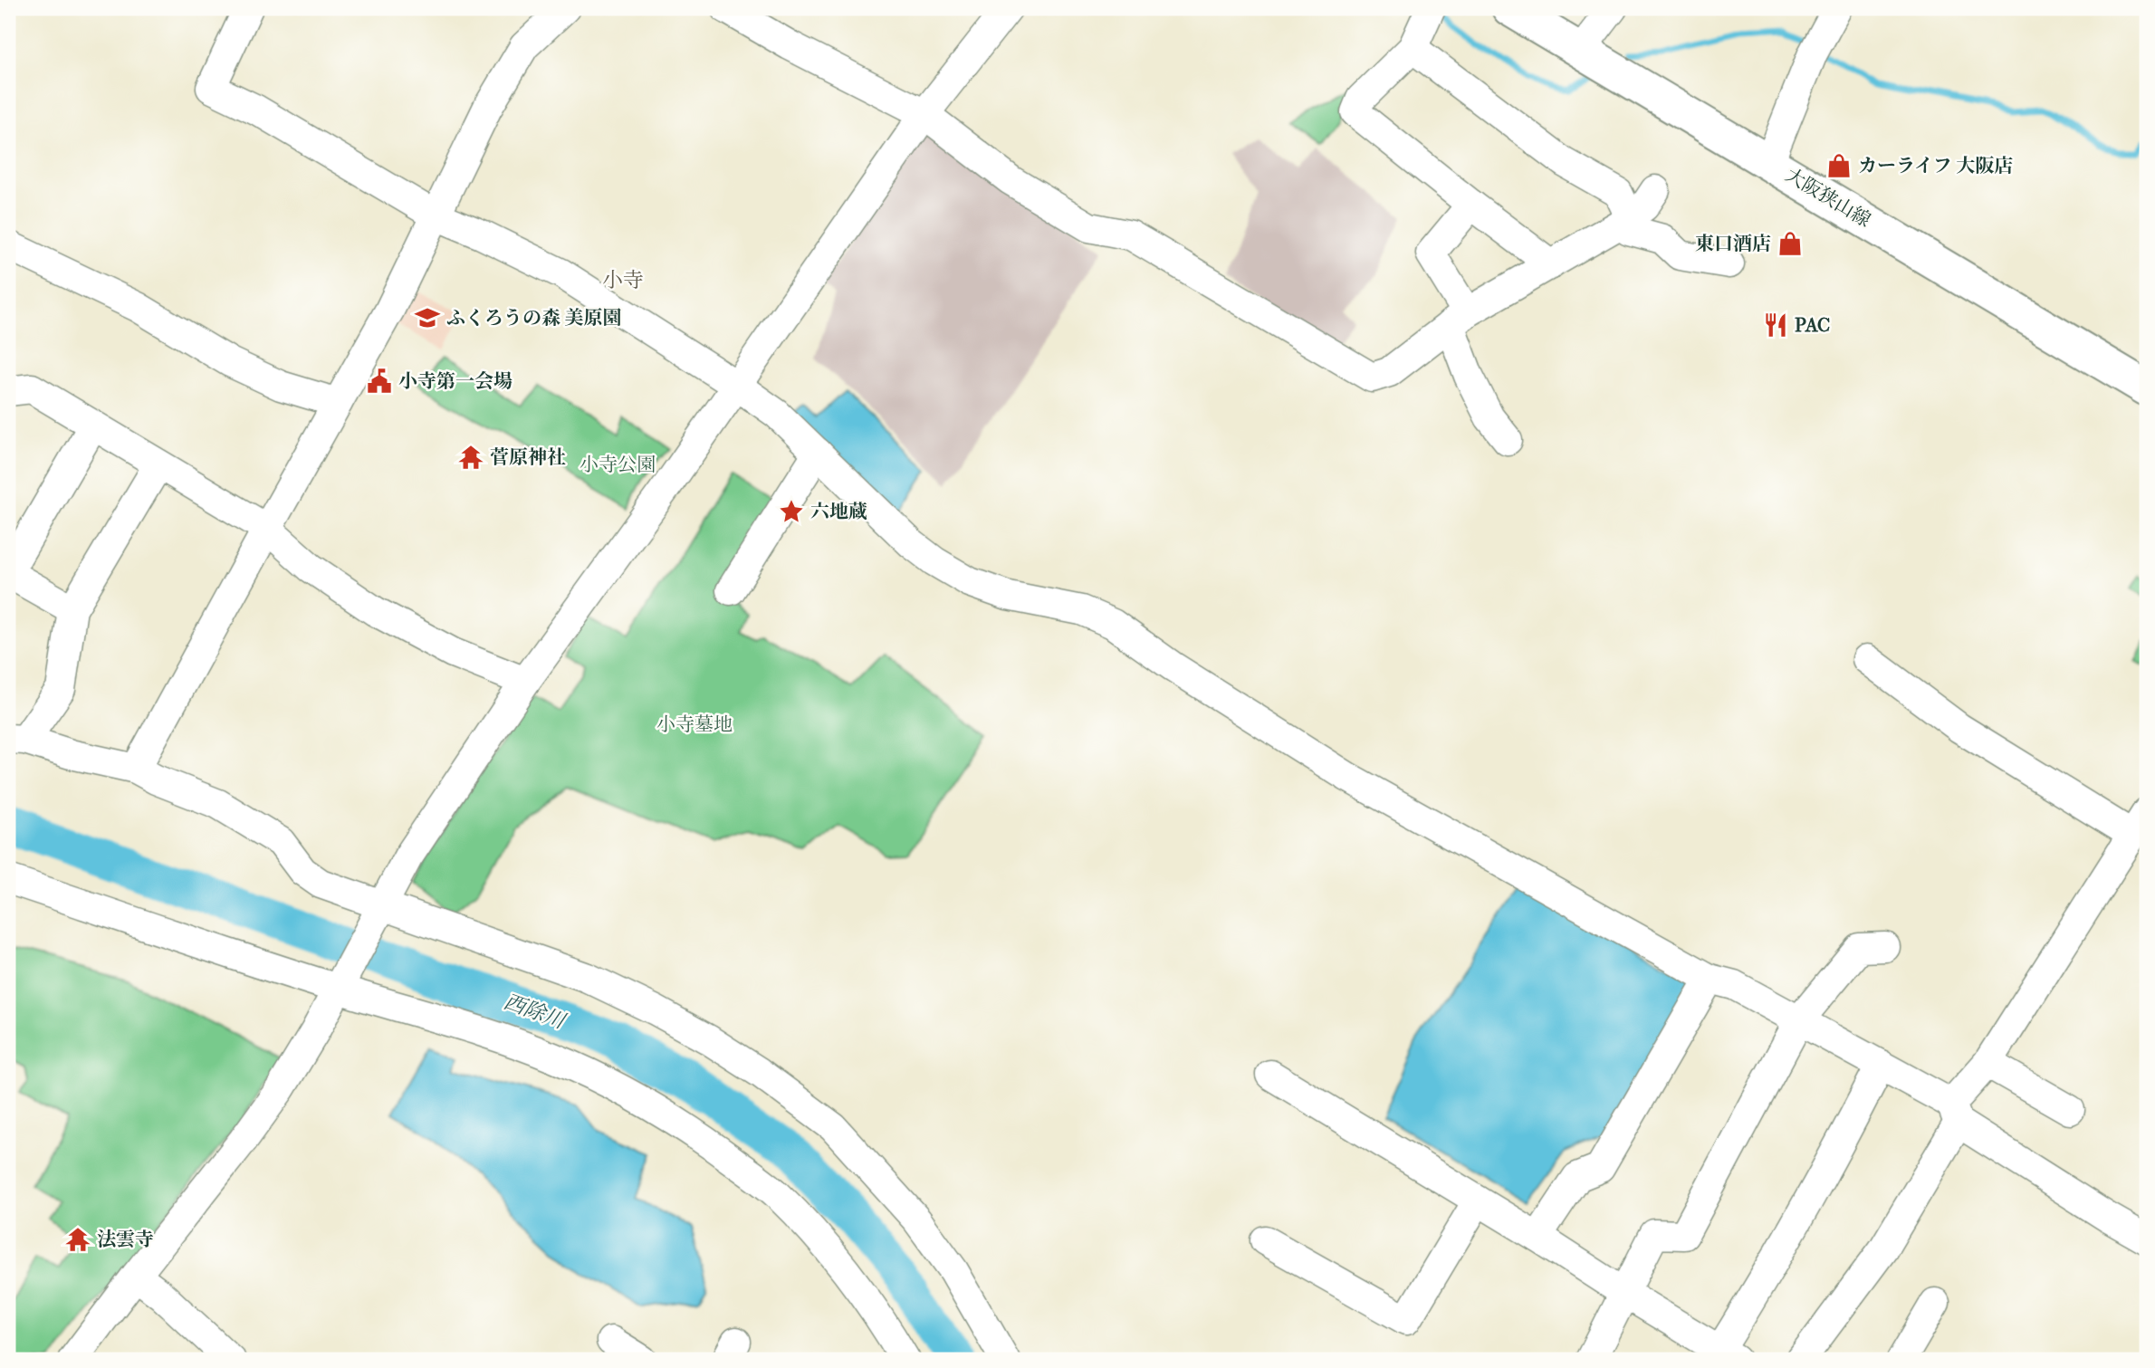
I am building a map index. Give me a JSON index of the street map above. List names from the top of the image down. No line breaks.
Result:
{"streets":{"main road":["大阪狭山線"]},"districts":["小寺"],"water":["西除川"],"parks":["小寺公園","小寺墓地"],"places":{"shop":["カーライフ 大阪店","東口酒店"],"school or university":["ふくろうの森 美原園"],"restaurant":["PAC"],"public building":["小寺第一会場"],"temple":["菅原神社","法雲寺"],"place":["六地蔵"]}}
